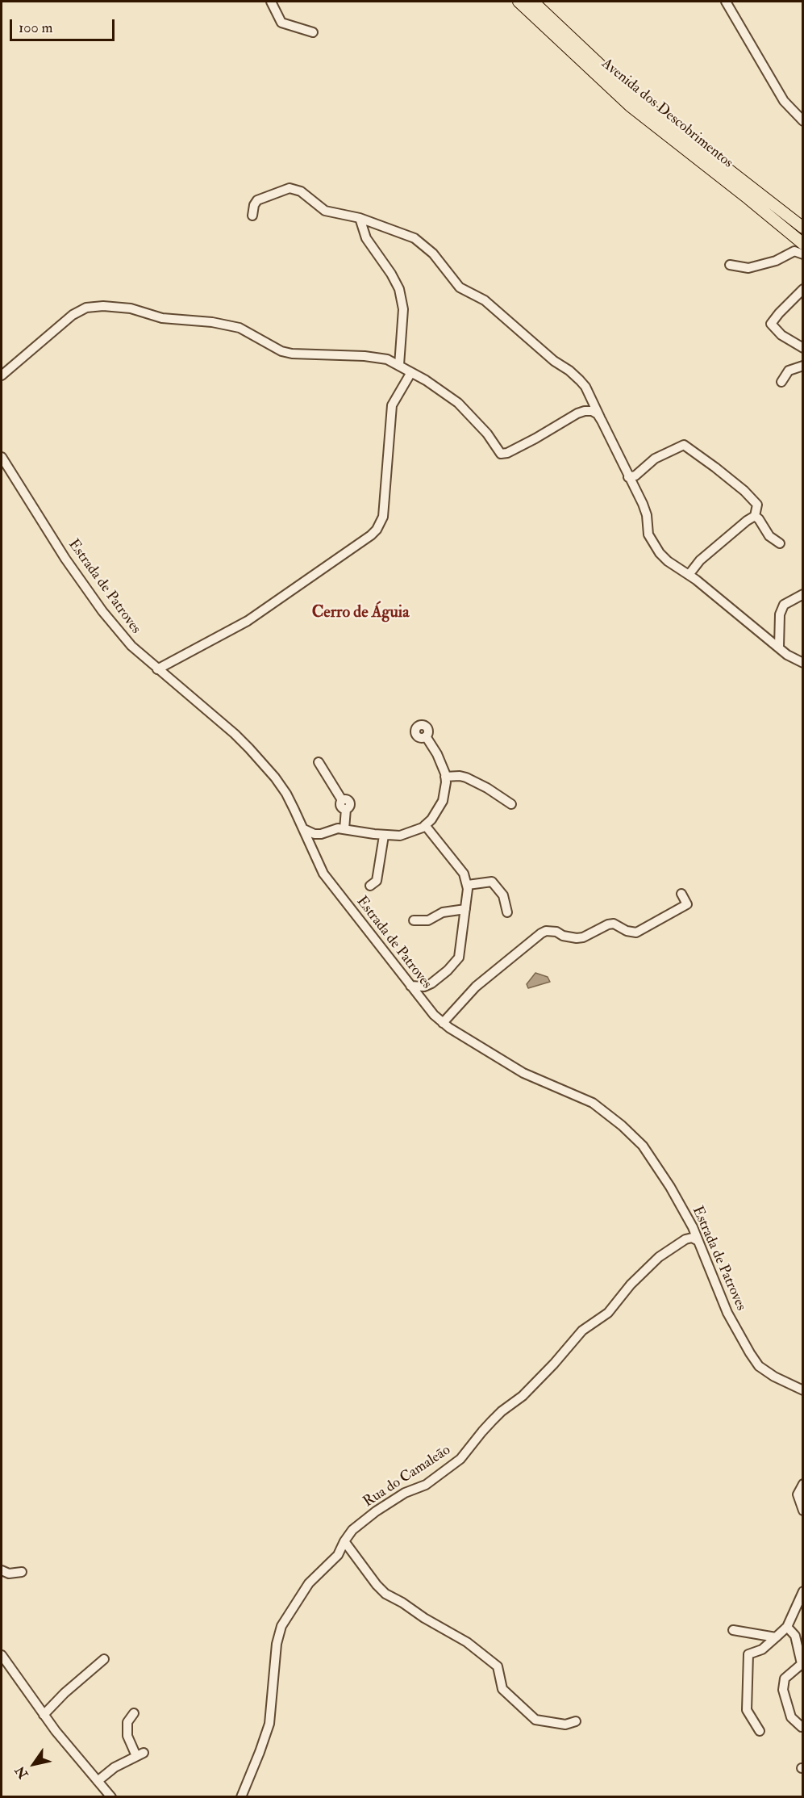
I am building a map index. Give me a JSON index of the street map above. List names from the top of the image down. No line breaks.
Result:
{"streets":{"main road":["Avenida dos Descobrimentos"],"street":["Estrada de Patroves","Rua do Camaleão"]},"districts":["Cerro de Águia"],"scale_bar":"100 m","north":"bottom left"}
